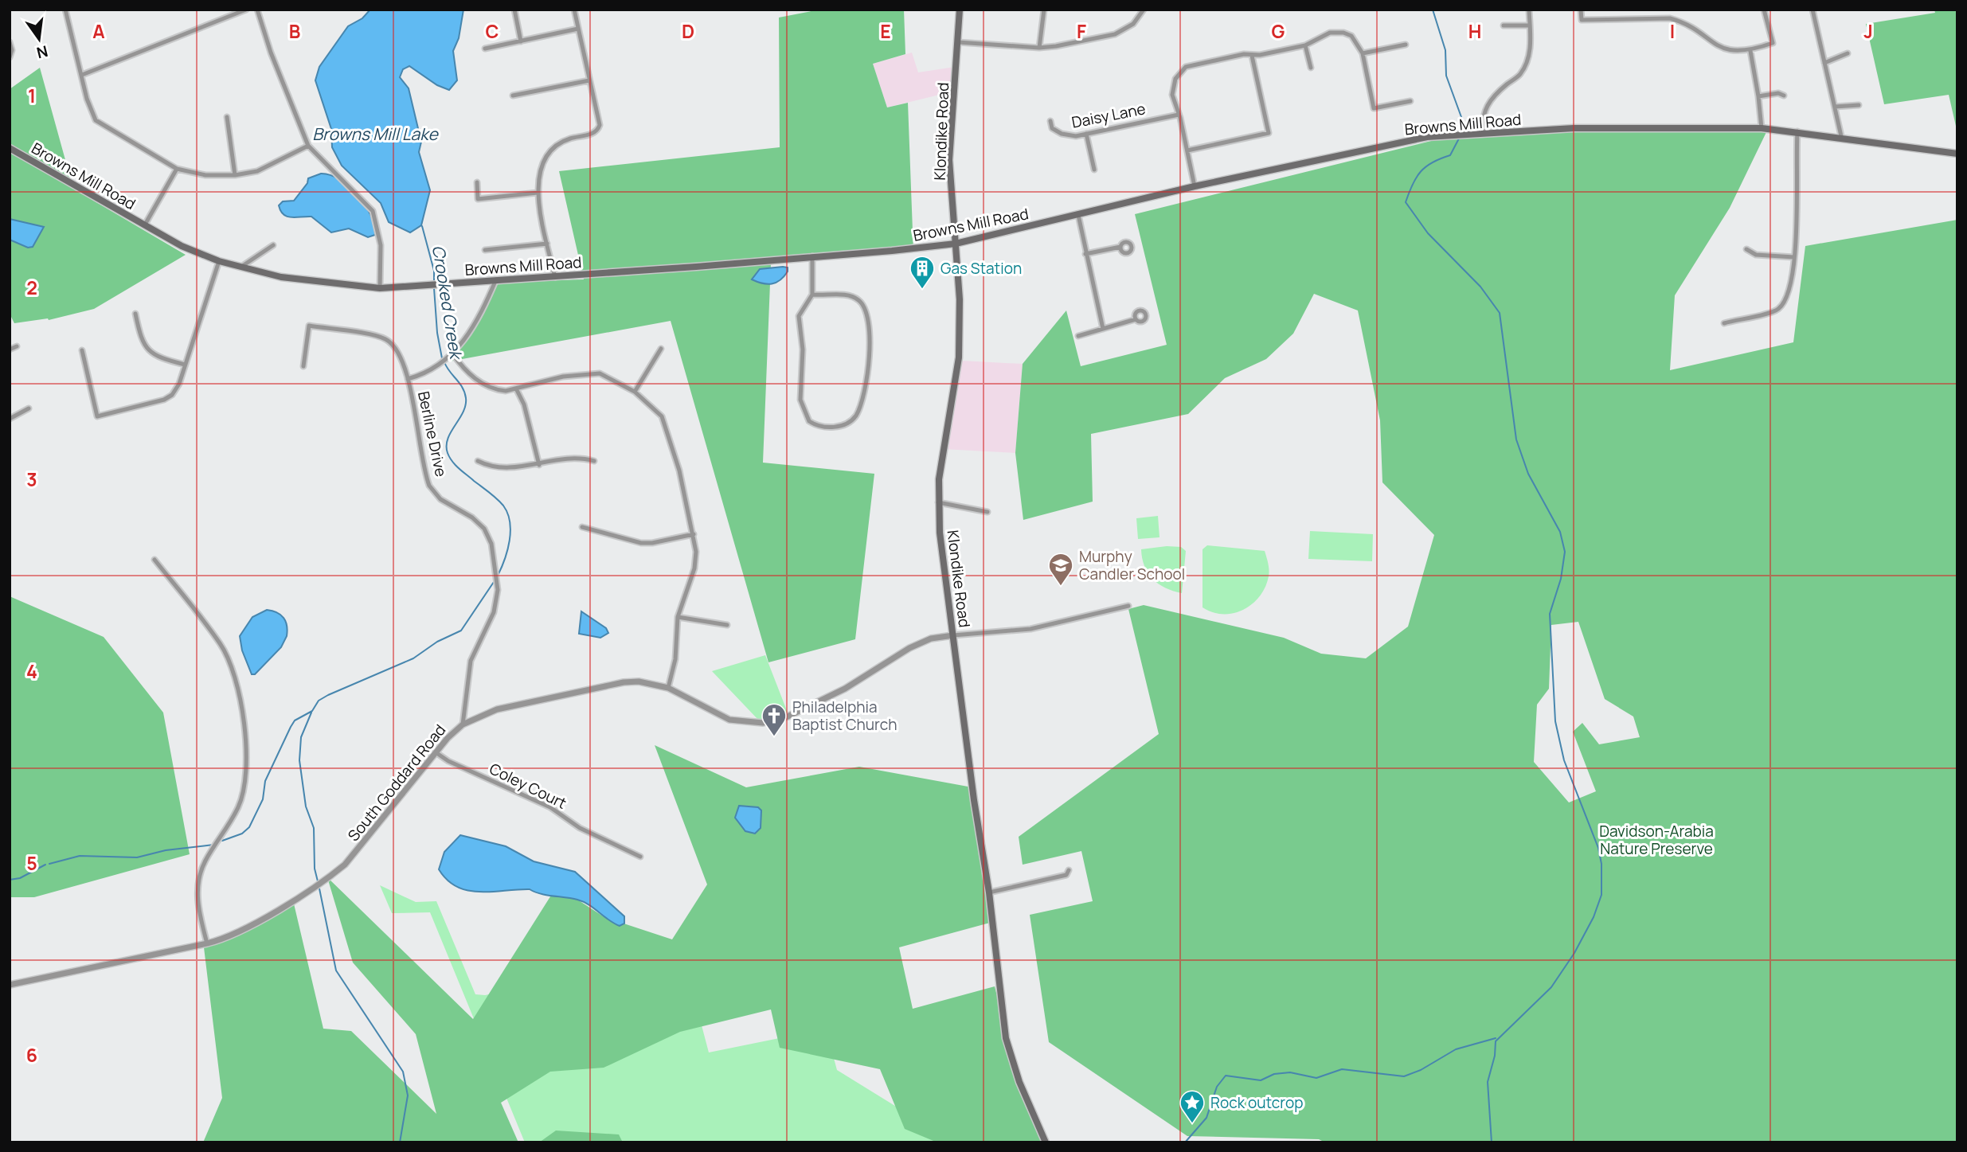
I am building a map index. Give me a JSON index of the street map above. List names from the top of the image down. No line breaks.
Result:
{"streets":{"main road":["Browns Mill Road","Klondike Road"],"street":["Daisy Lane","Berline Drive","South Goddard Road","Coley Court"]},"crossings":[["Browns Mill Road","Klondike Road"],["Klondike Road","South Goddard Road"],["Berline Drive","South Goddard Road"],["South Goddard Road","Coley Court"]],"water":["Browns Mill Lake","Crooked Creek"],"parks":["Davidson-Arabia Nature Preserve"],"places":{"building":["Gas Station"],"school or university":["Murphy Candler School"],"church":["Philadelphia Baptist Church"],"place":["Rock outcrop"]},"north":"bottom","grid":{"columns":["A","B","C","D","E","F","G","H","I","J"],"rows":["1","2","3","4","5","6"]}}
